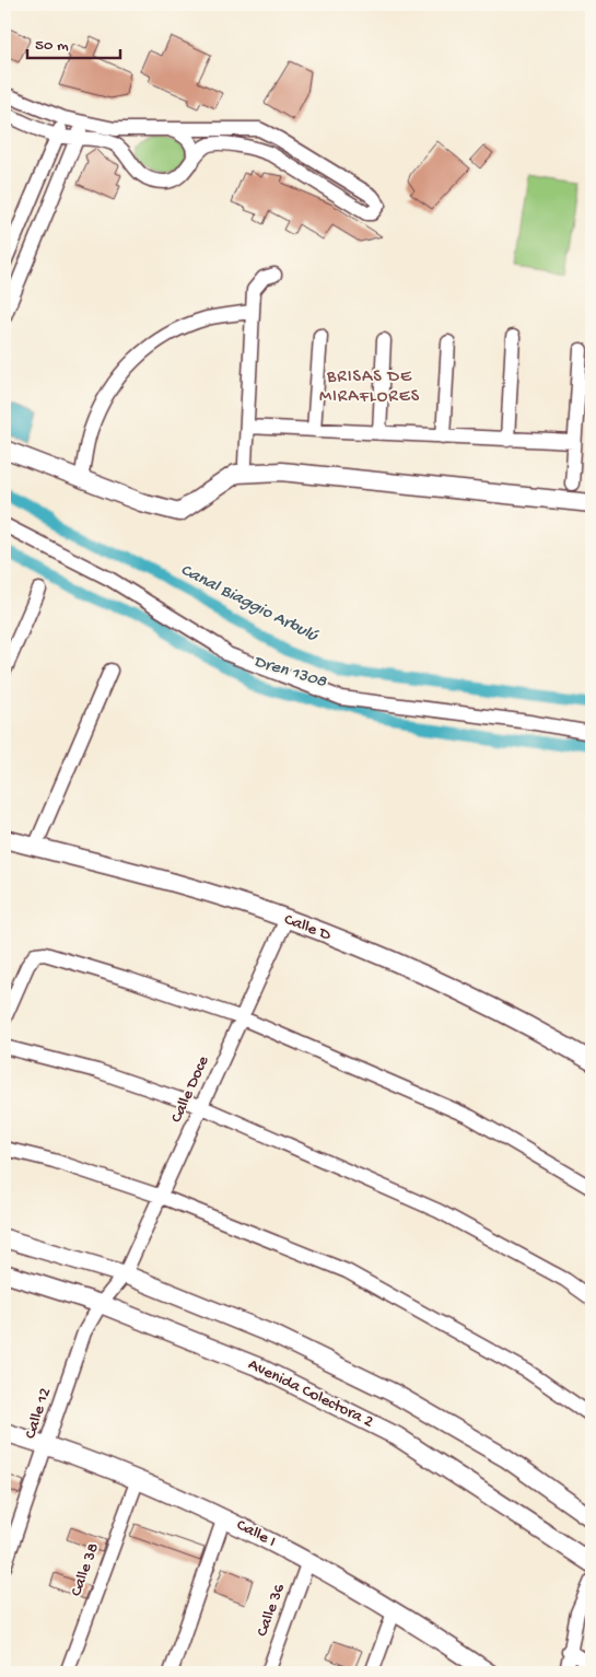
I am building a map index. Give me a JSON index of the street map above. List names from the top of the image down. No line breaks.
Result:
{"streets":{"street":["Calle D","Calle Doce","Avenida Colectora 2","Calle 12","Calle I","Calle 38","Calle 36"]},"crossings":[["Calle D","Calle Doce"],["Calle Doce","Calle 12"],["Avenida Colectora 2","Calle 12"],["Calle 12","Calle I"],["Calle I","Calle 38"],["Calle I","Calle 36"]],"districts":["BRISAS DE MIRAFLORES"],"water":["Canal Biaggio Arbulú","Dren 1308"],"scale_bar":"50 m"}
